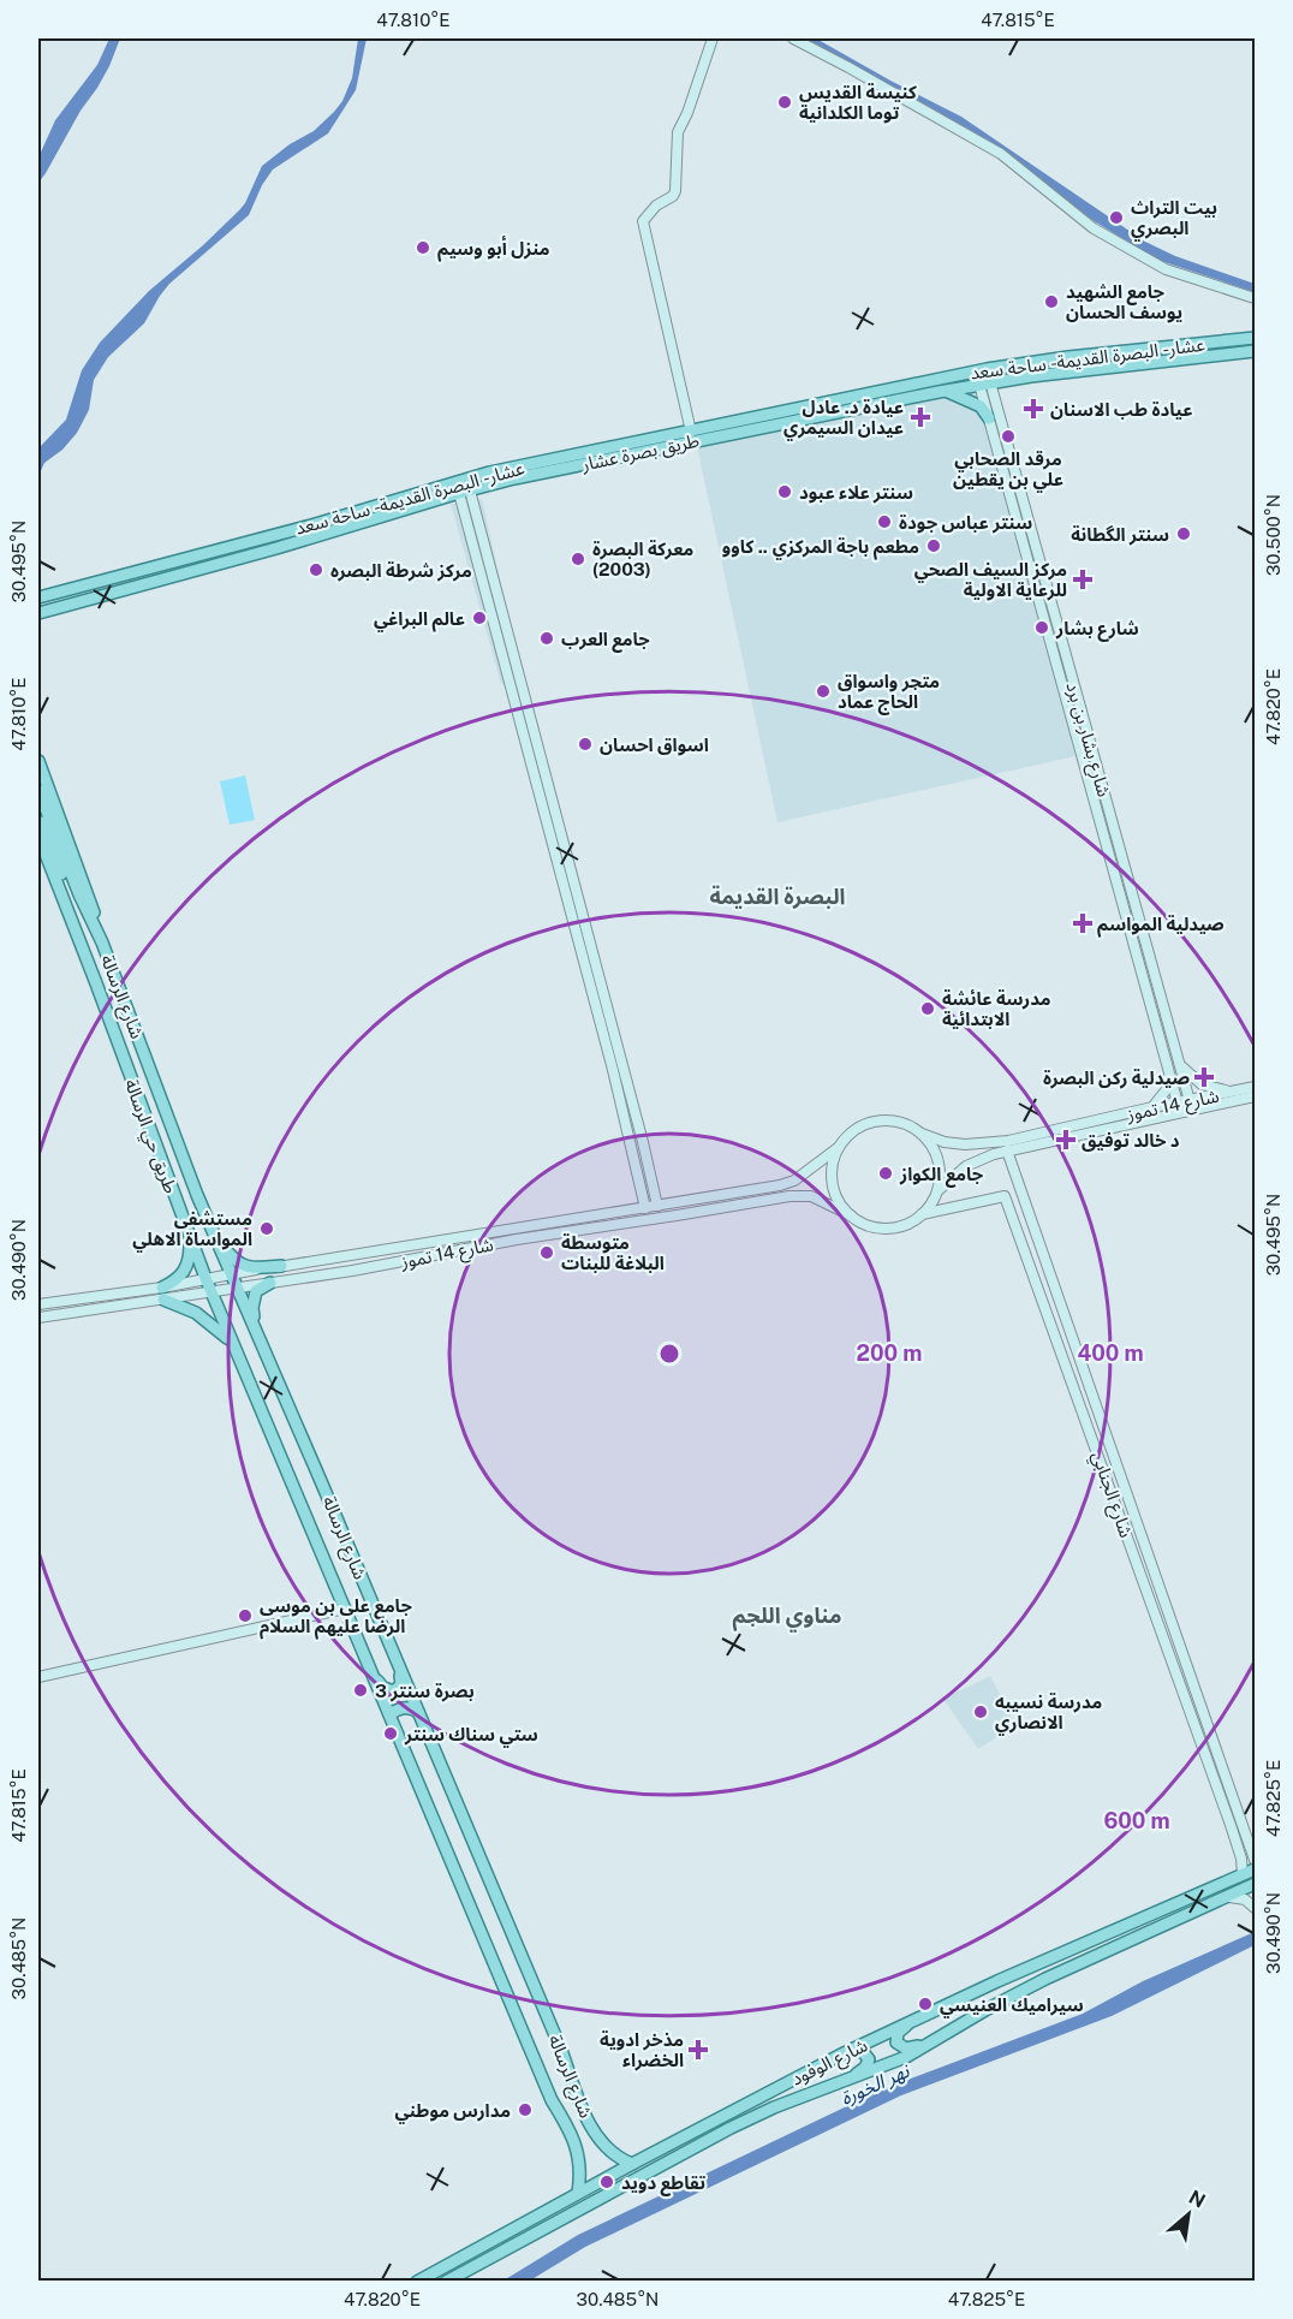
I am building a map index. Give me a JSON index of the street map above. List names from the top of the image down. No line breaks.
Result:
{"streets":{"main road":["عشار - البصرة القديمة - ساحة سعد","طريق بصرة عشار","شارع الرسالة","طريق حي الرسالة","شارع الوفود"],"street":["شارع بشار بن برد","شارع 14 تموز","شارع الجنابي"]},"crossings":[["عشار - البصرة القديمة - ساحة سعد","شارع بشار بن برد"],["طريق بصرة عشار","شارع بشار بن برد"],["شارع بشار بن برد","شارع 14 تموز"],["شارع الرسالة","شارع 14 تموز"],["شارع الرسالة","طريق حي الرسالة"],["شارع الرسالة","شارع الوفود"],["شارع 14 تموز","طريق حي الرسالة"],["شارع 14 تموز","شارع الجنابي"],["شارع الجنابي","شارع الوفود"]],"districts":["البصرة القديمة","مناوي اللجم"],"water":["نهر الخورة"],"places":{"other":["كنيسة القديس توما الكلدانية","بيت التراث البصري","منزل أبو وسيم","جامع الشهيد يوسف الحسان","مرقد الصحابي علي بن يقطين","سنتر علاء عبود","سنتر عباس جودة","سنتر الگطانة","مطعم باجة المركزي .. كاوو","معركة البصرة (2003)","مركز شرطة البصره","عالم البراغي","شارع بشار","جامع العرب","متجر واسواق الحاج عماد","اسواق احسان","مدرسة عائشة الابتدائية","جامع الكواز","مستشفى المواساة اﻻهلي","متوسطة البلاغة للبنات","جامع علي بن موسى الرضا عليهم السلام","بصرة سنتر 3","مدرسة نسيبه الانصاري","ستي سناك سنتر","سيراميك العنيسي","مدارس موطني","تقاطع دويد"],"health":["عيادة طب الاسنان","عيادة د. عادل عيدان السيمري","مركز السيف الصحي للرعاية الاولية","صيدلية المواسم","صيدلية ركن البصرة","د خالد توفيق","مذخر ادوية الخضراء"]},"north":"top right","coordinates":["47.810°E","47.815°E","30.500°N","30.495°N","47.820°E","30.490°N","47.825°E","30.485°N"],"rings":["200 m","400 m","600 m"]}
